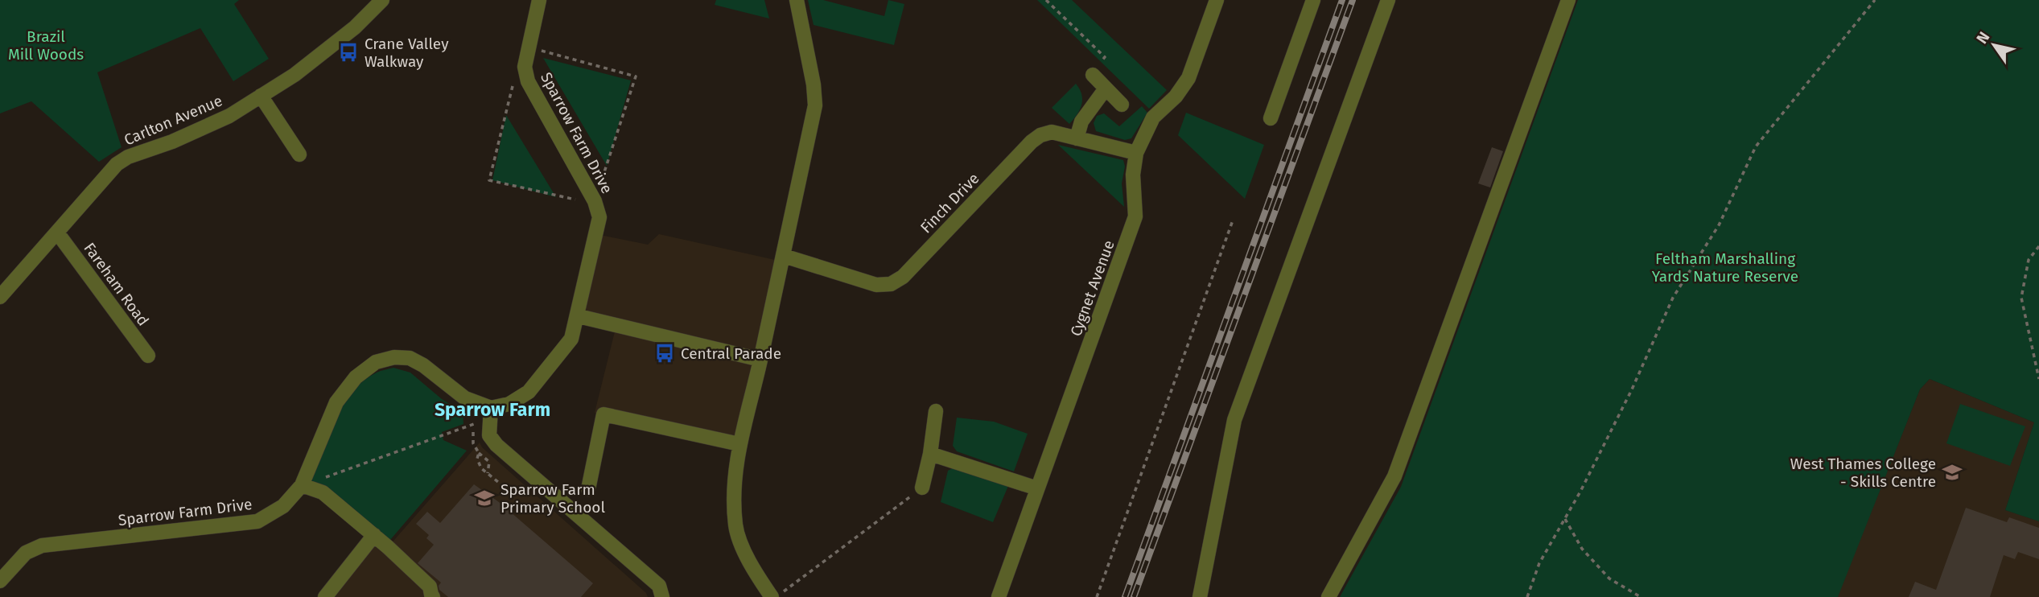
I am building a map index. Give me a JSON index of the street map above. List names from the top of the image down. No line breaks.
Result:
{"streets":{"street":["Carlton Avenue","Sparrow Farm Drive","Finch Drive","Fareham Road","Cygnet Avenue"]},"crossings":[["Carlton Avenue","Fareham Road"],["Finch Drive","Cygnet Avenue"]],"districts":["Sparrow Farm"],"parks":["Brazil Mill Woods","Feltham Marshalling Yards Nature Reserve"],"places":{"bus stop":["Crane Valley Walkway","Central Parade"],"school or university":["West Thames College - Skills Centre","Sparrow Farm Primary School"]},"north":"top left"}
